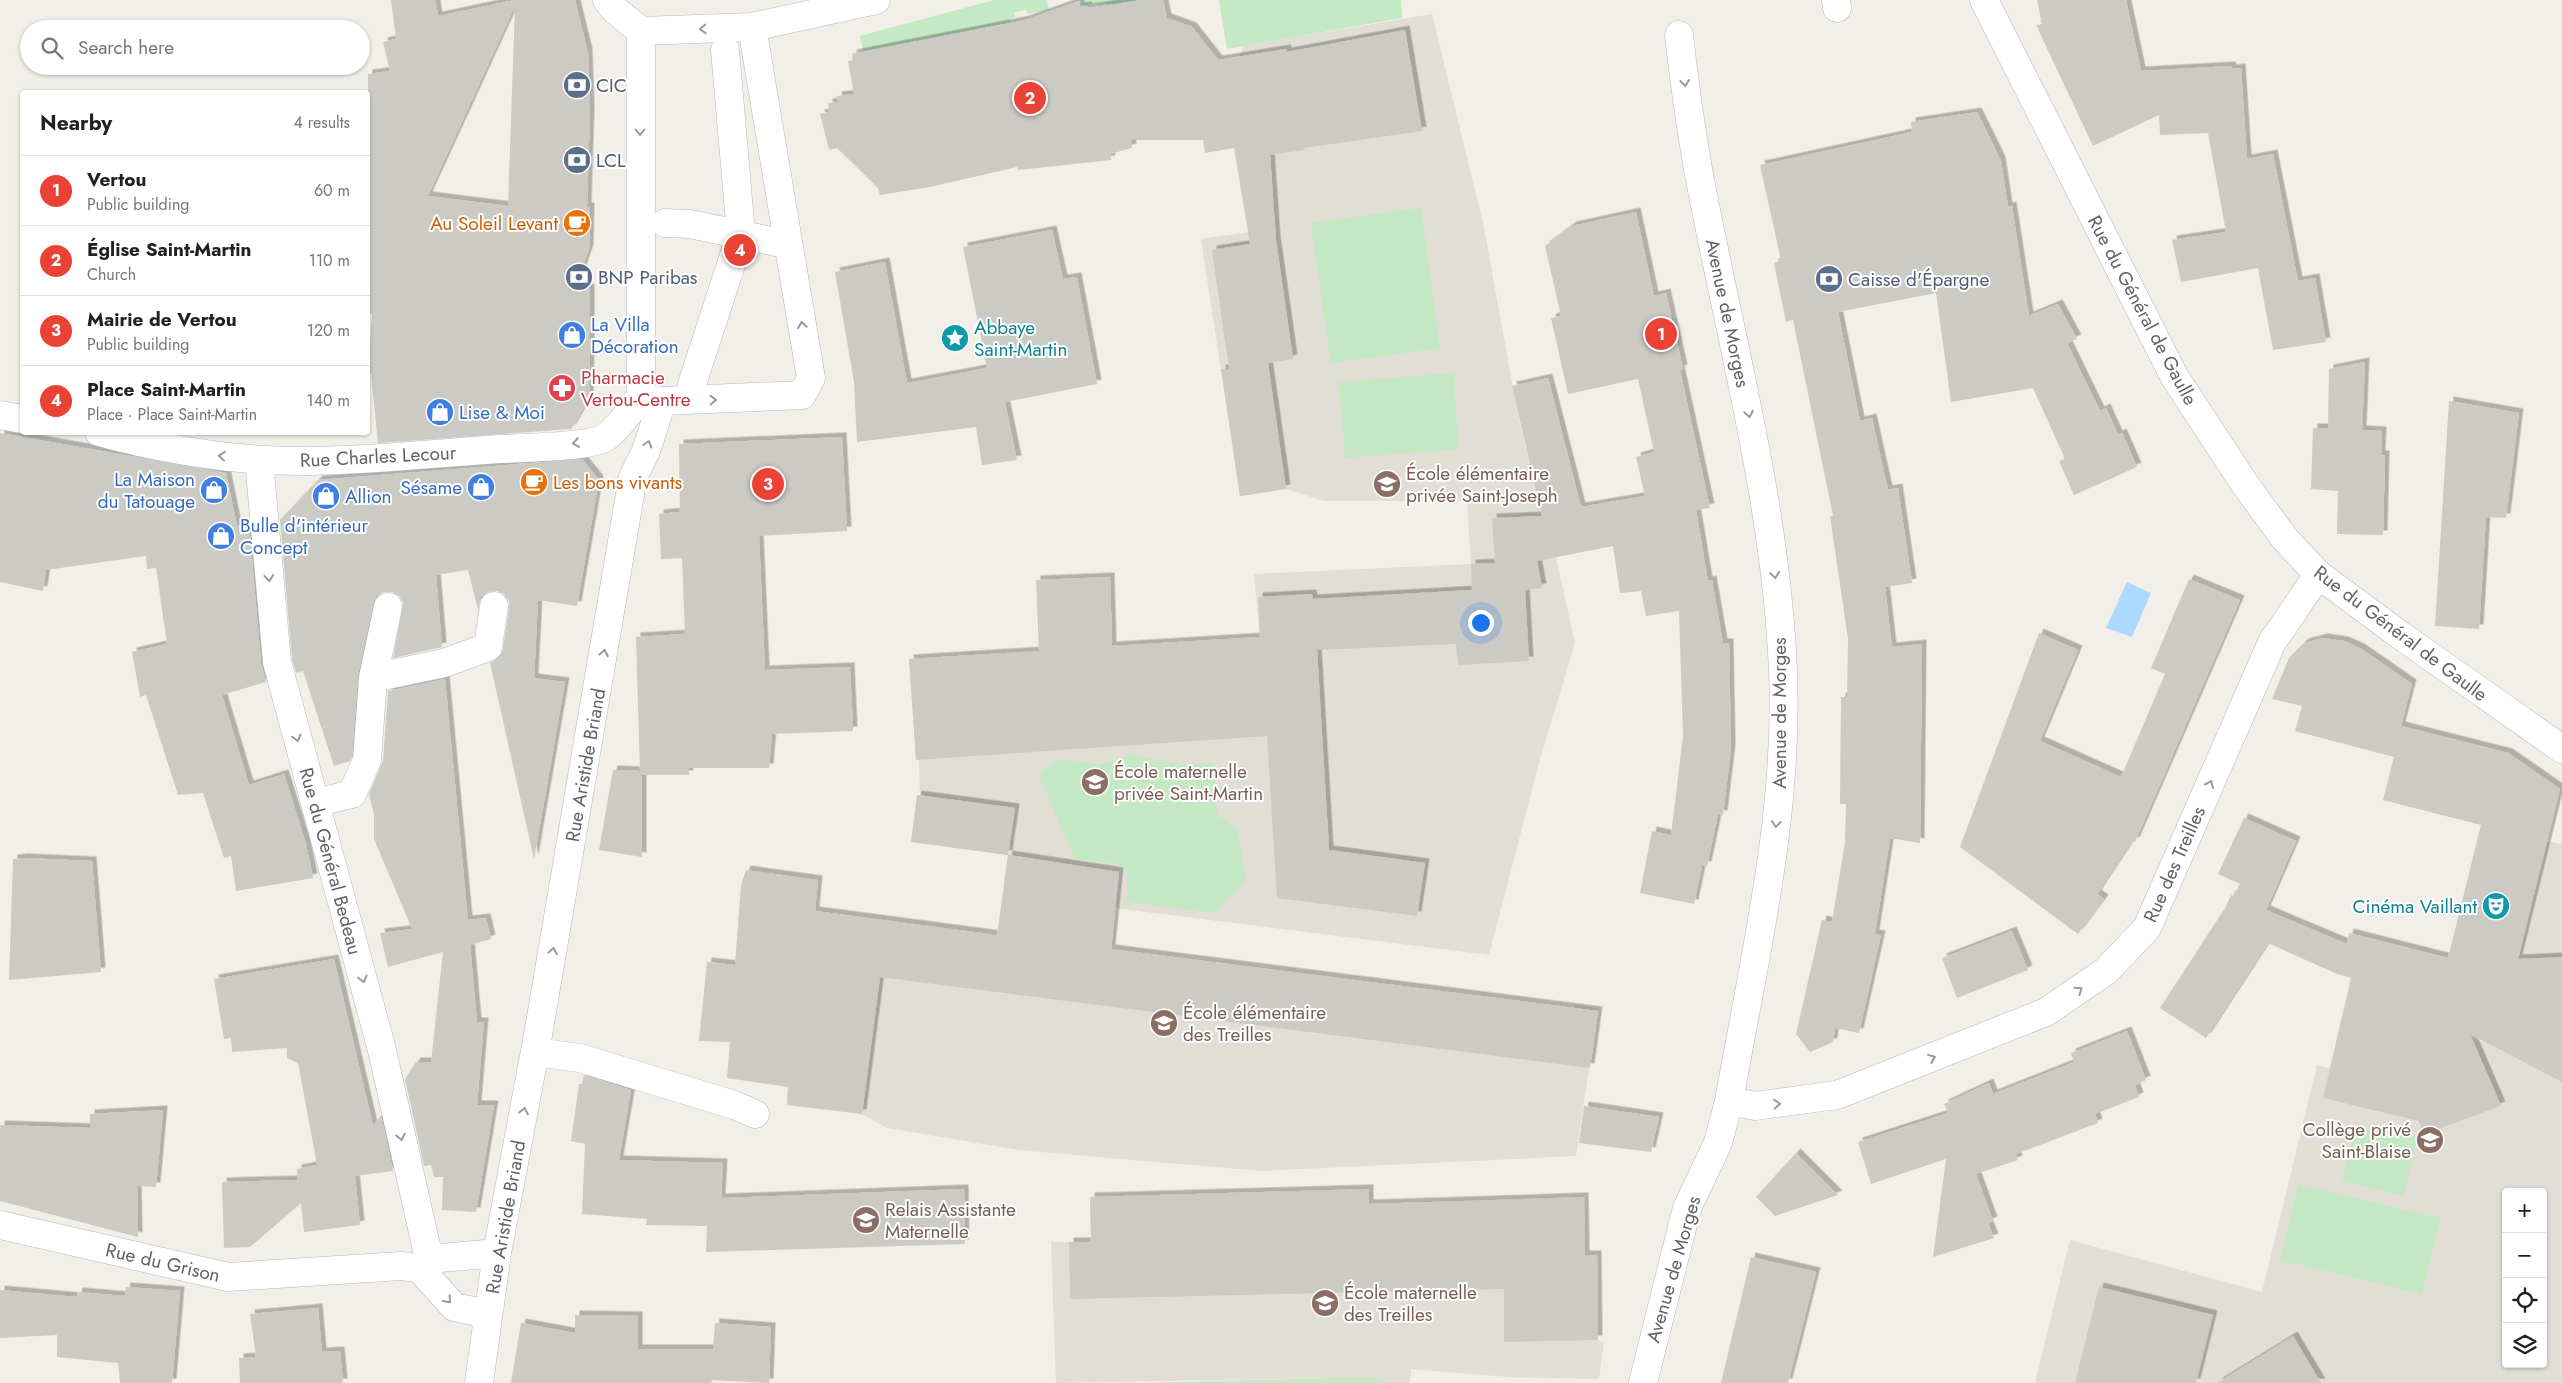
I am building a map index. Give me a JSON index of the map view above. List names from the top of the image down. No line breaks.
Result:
{"streets":{"street":["Rue du Général de Gaulle","Avenue de Morges","Rue Charles Lecour","Rue Aristide Briand","Rue du Général Bedeau","Rue des Treilles","Rue du Grison"]},"crossings":[["Rue du Général de Gaulle","Rue des Treilles"],["Avenue de Morges","Rue des Treilles"],["Rue Charles Lecour","Rue du Général Bedeau"],["Rue Aristide Briand","Rue du Grison"],["Rue du Général Bedeau","Rue du Grison"]],"one_way":["Avenue de Morges","Rue Charles Lecour","Rue du Général Bedeau","Rue des Treilles"],"places":{"bank":["CIC","LCL","BNP Paribas","Caisse d'Épargne"],"cafe":["Au Soleil Levant","Les bons vivants"],"shop":["La Villa Décoration","Lise & Moi","Sésame","La Maison du Tatouage","Allion","Bulle d'intérieur Concept"],"place":["Abbaye Saint-Martin"],"pharmacy":["Pharmacie Vertou-Centre"],"school or university":["École élémentaire privée Saint-Joseph","École maternelle privée Saint-Martin","École élémentaire des Treilles","Collège privé Saint-Blaise","Relais Assistante Maternelle","École maternelle des Treilles"],"theatre":["Cinéma Vaillant"]},"page":{"search":"Search here","pins":["2","4","1","3"],"heading":["Nearby","4 results"],"list":[{"mark":"1","name":"Vertou","note":"Public building","value":"60 m"},{"mark":"2","name":"Église Saint-Martin","note":"Church","value":"110 m"},{"mark":"3","name":"Mairie de Vertou","note":"Public building","value":"120 m"},{"mark":"4","name":"Place Saint-Martin","note":"Place · Place Saint-Martin","value":"140 m"}],"map_buttons":["+","−"]}}
